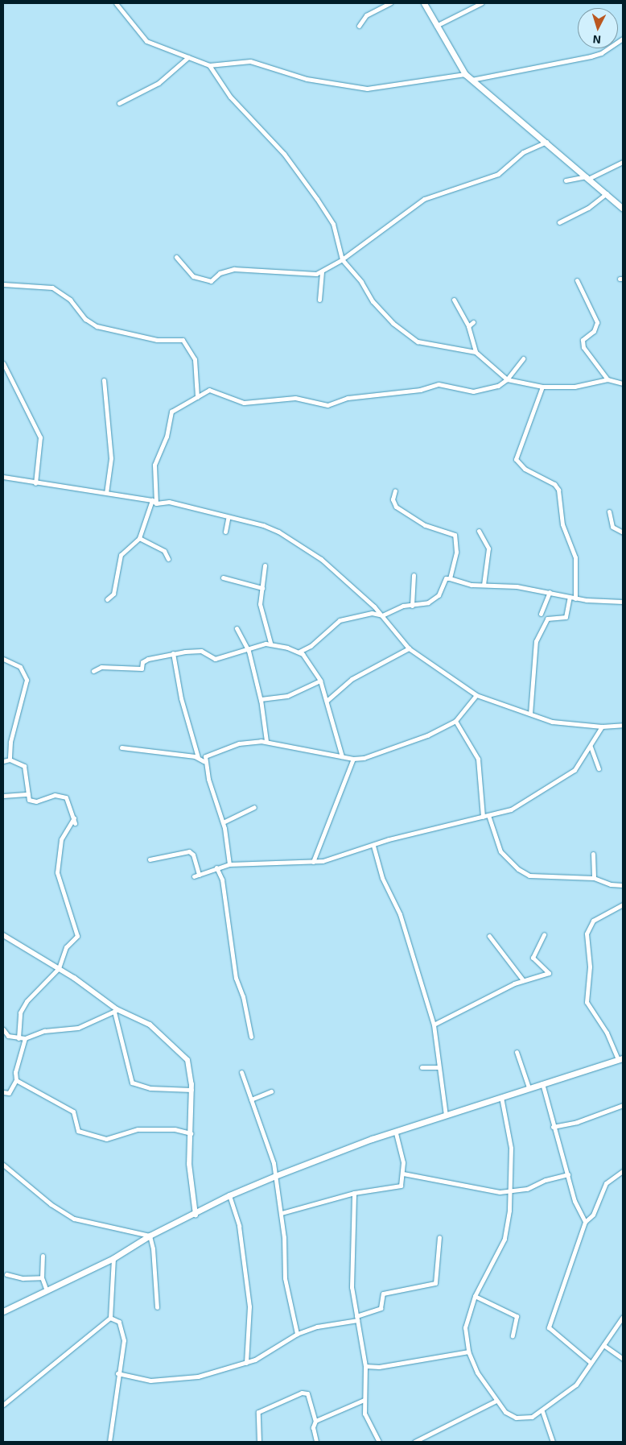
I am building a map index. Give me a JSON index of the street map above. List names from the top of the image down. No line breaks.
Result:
{"north":"bottom"}
